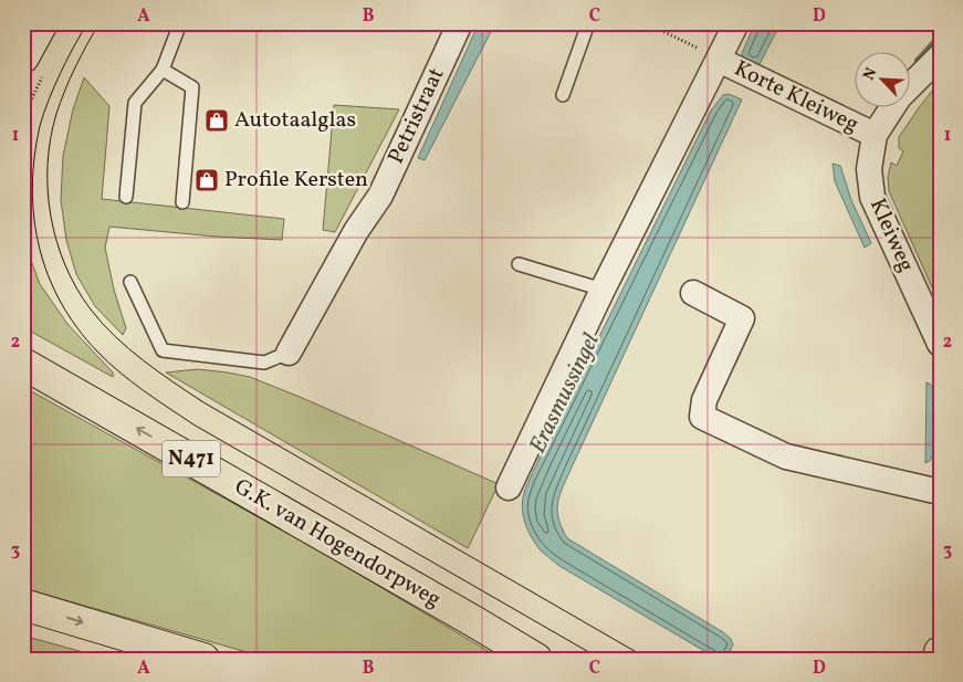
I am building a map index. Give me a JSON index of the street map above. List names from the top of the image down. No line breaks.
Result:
{"streets":{"main road":["N471","G.K. van Hogendorpweg"],"street":["Korte Kleiweg","Petristraat","Kleiweg"]},"crossings":[["Korte Kleiweg","Kleiweg"]],"water":["Erasmussingel"],"places":{"shop":["Autotaalglas","Profile Kersten"]},"north":"top left","grid":{"columns":["A","B","C","D"],"rows":["1","2","3"]}}
